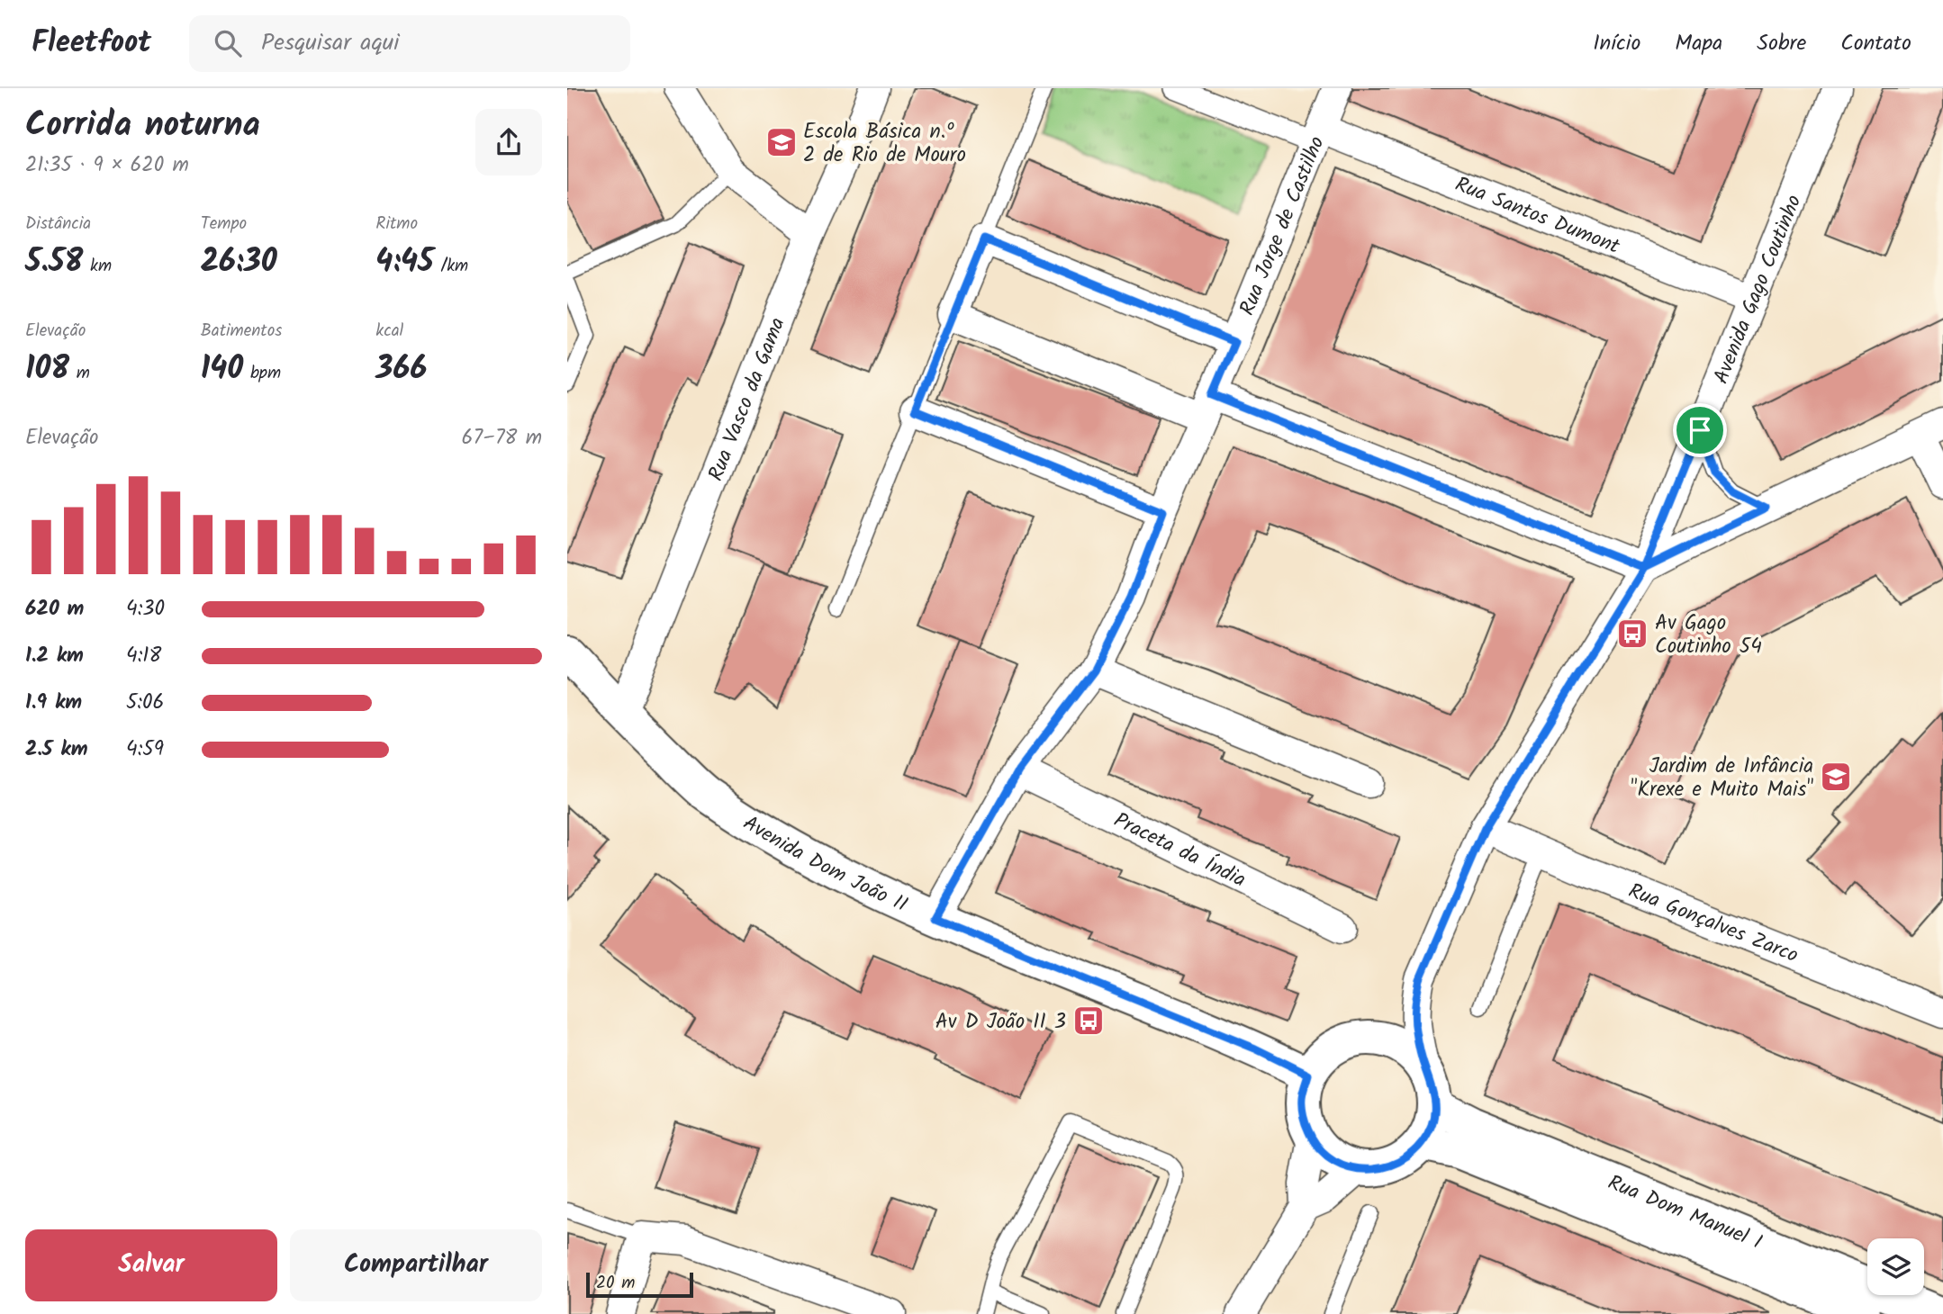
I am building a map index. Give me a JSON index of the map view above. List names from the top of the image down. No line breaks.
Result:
{"streets":{"street":["Rua Santos Dumont","Rua Jorge de Castilho","Avenida Gago Coutinho","Rua Vasco da Gama","Praceta da Índia","Avenida Dom João II","Rua Gonçalves Zarco","Rua Dom Manuel I"]},"crossings":[["Rua Santos Dumont","Rua Jorge de Castilho"],["Rua Santos Dumont","Avenida Gago Coutinho"],["Avenida Gago Coutinho","Avenida Dom João II"],["Avenida Gago Coutinho","Rua Gonçalves Zarco"],["Avenida Gago Coutinho","Rua Dom Manuel I"],["Rua Vasco da Gama","Avenida Dom João II"],["Avenida Dom João II","Rua Dom Manuel I"]],"places":{"school or university":["Escola Básica n.º 2 de Rio de Mouro","Jardim de Infância \"Krexe e Muito Mais\""],"bus stop":["Av Gago Coutinho 54","Av D João II 3"]},"scale_bar":"20 m","page":{"header":"Fleetfoot","search":"Pesquisar aqui","nav":["Início","Mapa","Sobre","Contato"],"heading":["Corrida noturna","21:35 · 9 × 620 m"],"stats":[["Distância","5.58 km"],["Tempo","26:30"],["Ritmo","4:45 /km"],["Elevação","108 m"],["Batimentos","140 bpm"],["kcal","366"]],"chart":["Elevação","67–78 m"],"list":[{"name":"620 m","note":"4:30"},{"name":"1.2 km","note":"4:18"},{"name":"1.9 km","note":"5:06"},{"name":"2.5 km","note":"4:59"}],"buttons":["Salvar","Compartilhar"],"scale":"20 m"}}
